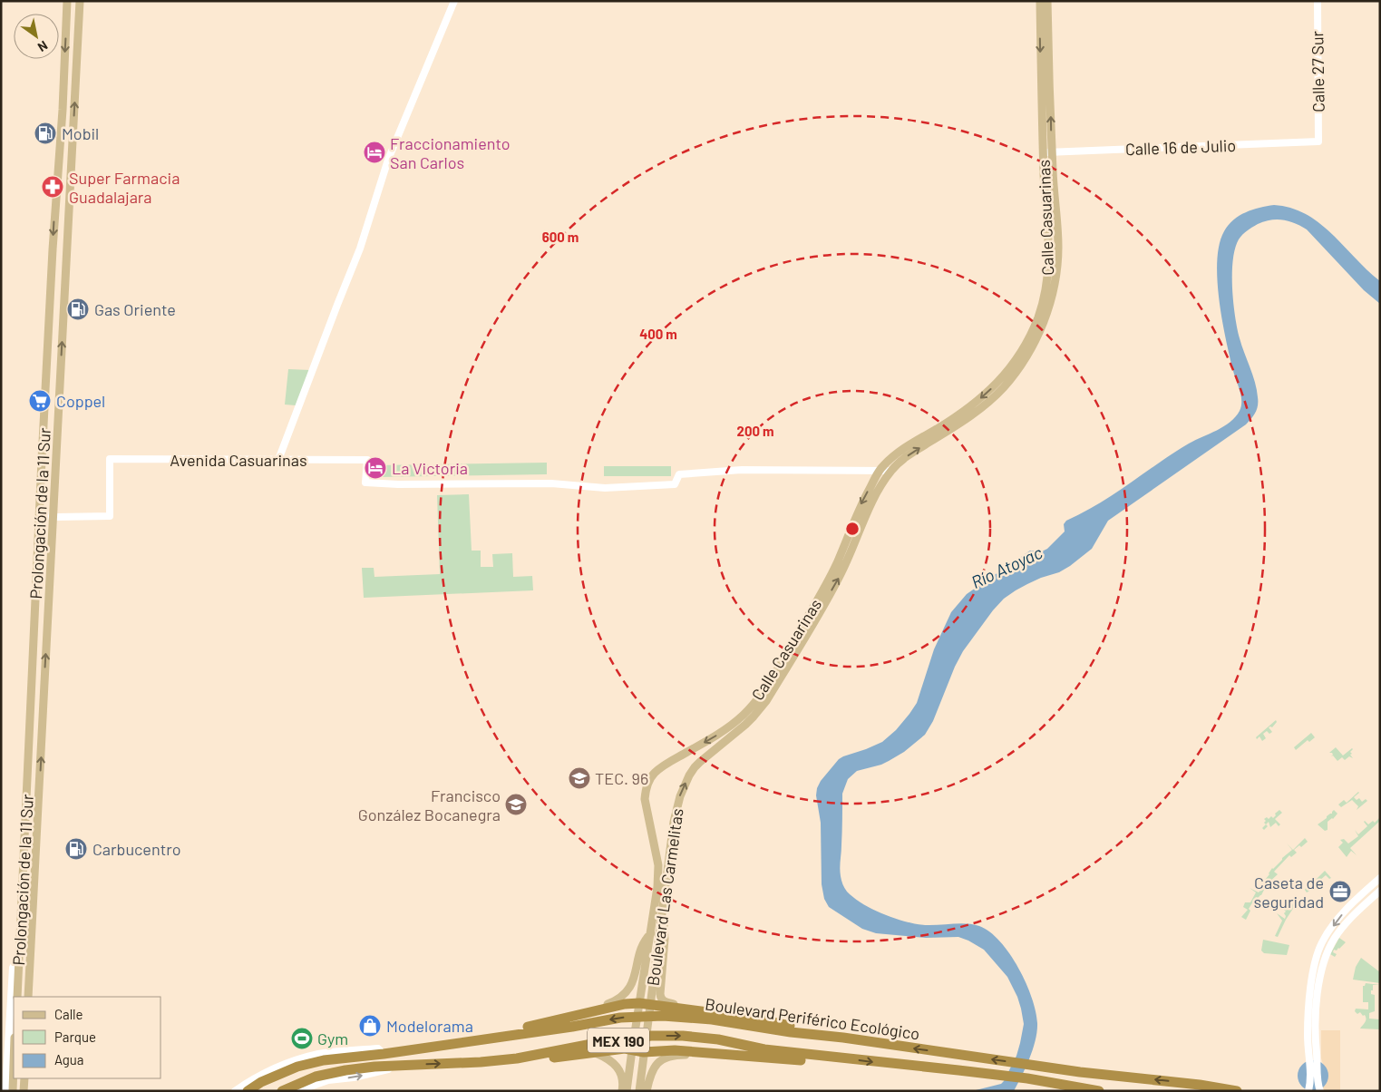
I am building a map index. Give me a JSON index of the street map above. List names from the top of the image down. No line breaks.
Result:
{"streets":{"highway":["Boulevard Periférico Ecológico","MEX 190"],"main road":["Calle Casuarinas","Prolongación de la 11 Sur","Boulevard Las Carmelitas"],"street":["Calle 27 Sur","Calle 16 de Julio","Avenida Casuarinas"]},"crossings":[["Calle 27 Sur","Calle 16 de Julio"],["Calle 16 de Julio","Calle Casuarinas"],["Calle Casuarinas","Avenida Casuarinas"],["Calle Casuarinas","Boulevard Las Carmelitas"],["Avenida Casuarinas","Prolongación de la 11 Sur"]],"one_way":["Boulevard Las Carmelitas"],"water":["Río Atoyac"],"places":{"fuel station":["Mobil","Gas Oriente","Carbucentro"],"hotel":["Fraccionamiento San Carlos","La Victoria"],"pharmacy":["Super Farmacia Guadalajara"],"supermarket":["Coppel"],"school or university":["TEC. 96","Francisco González Bocanegra"],"office":["Caseta de seguridad"],"shop":["Modelorama"],"sports":["Gym"]},"legend":["Calle","Parque","Agua"],"north":"bottom right","rings":["600 m","400 m","200 m"]}
